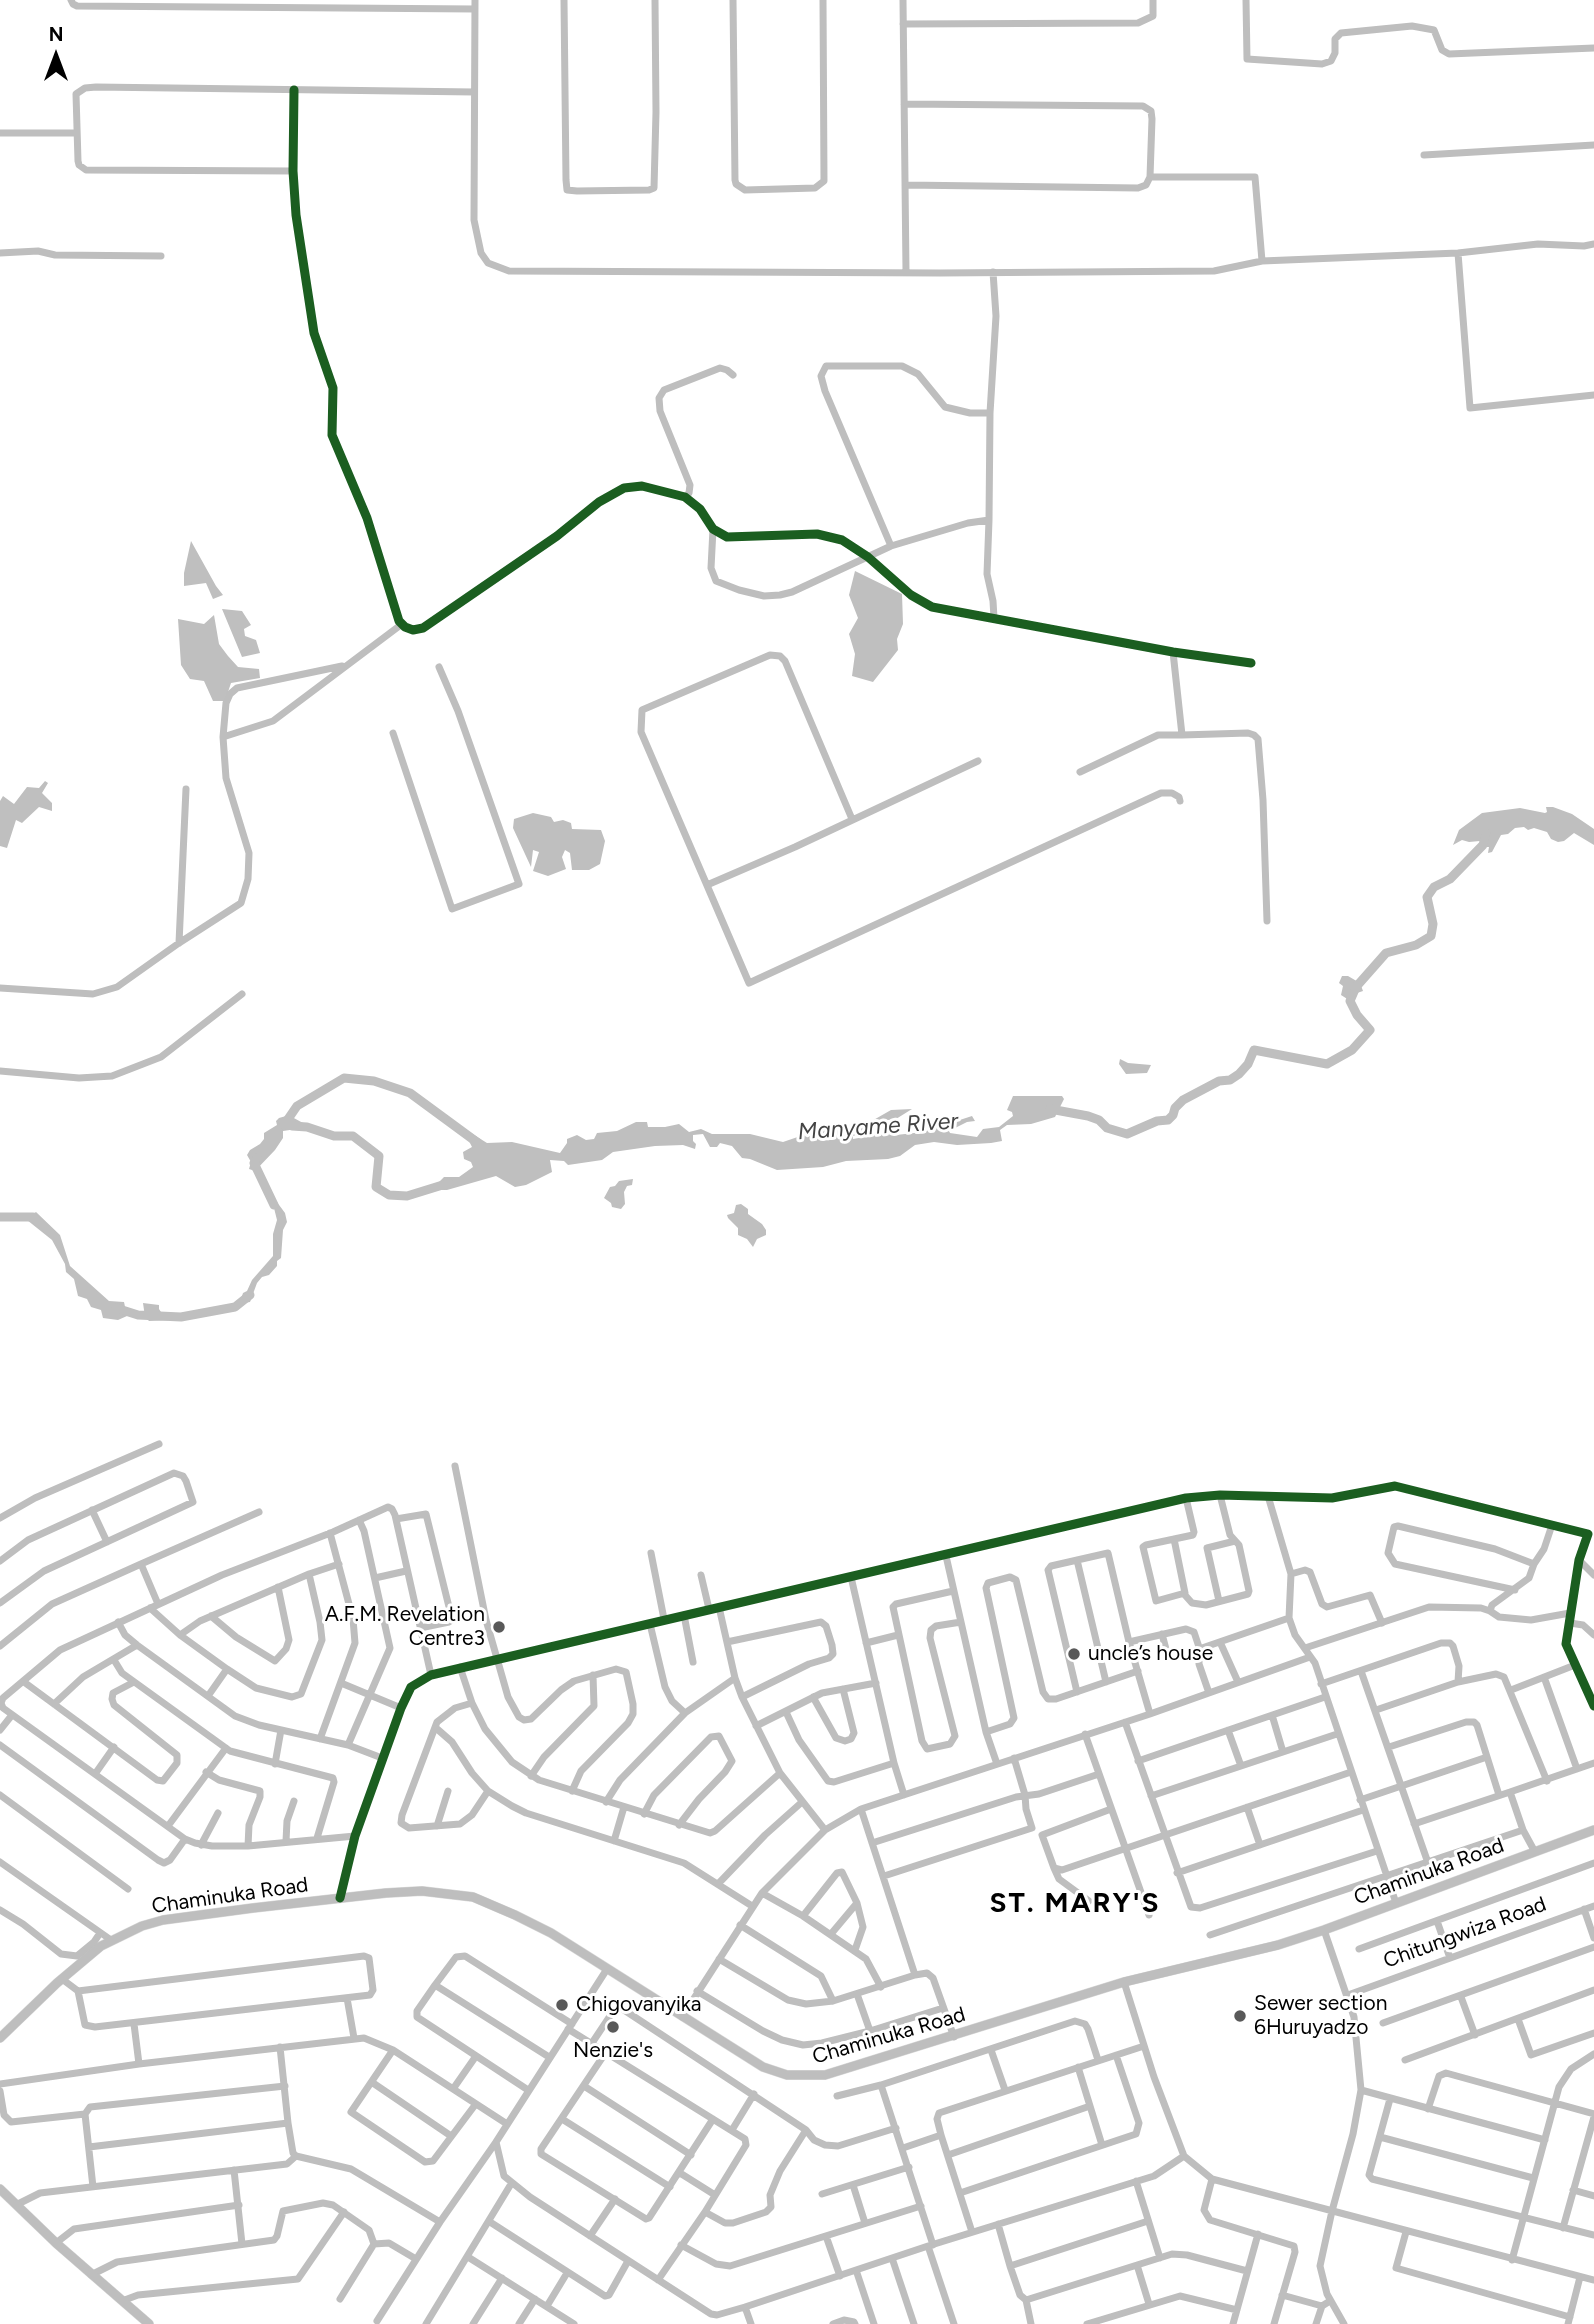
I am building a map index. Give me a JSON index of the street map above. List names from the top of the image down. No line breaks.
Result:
{"streets":{"main road":["Chaminuka Road"],"street":["Chitungwiza Road"]},"districts":["ST. MARY'S"],"water":["Manyame River"],"places":["A.F.M. Revelation Centre3","uncle’s house","Chigovanyika","Sewer section 6Huruyadzo","Nenzie's"],"north":"top"}
